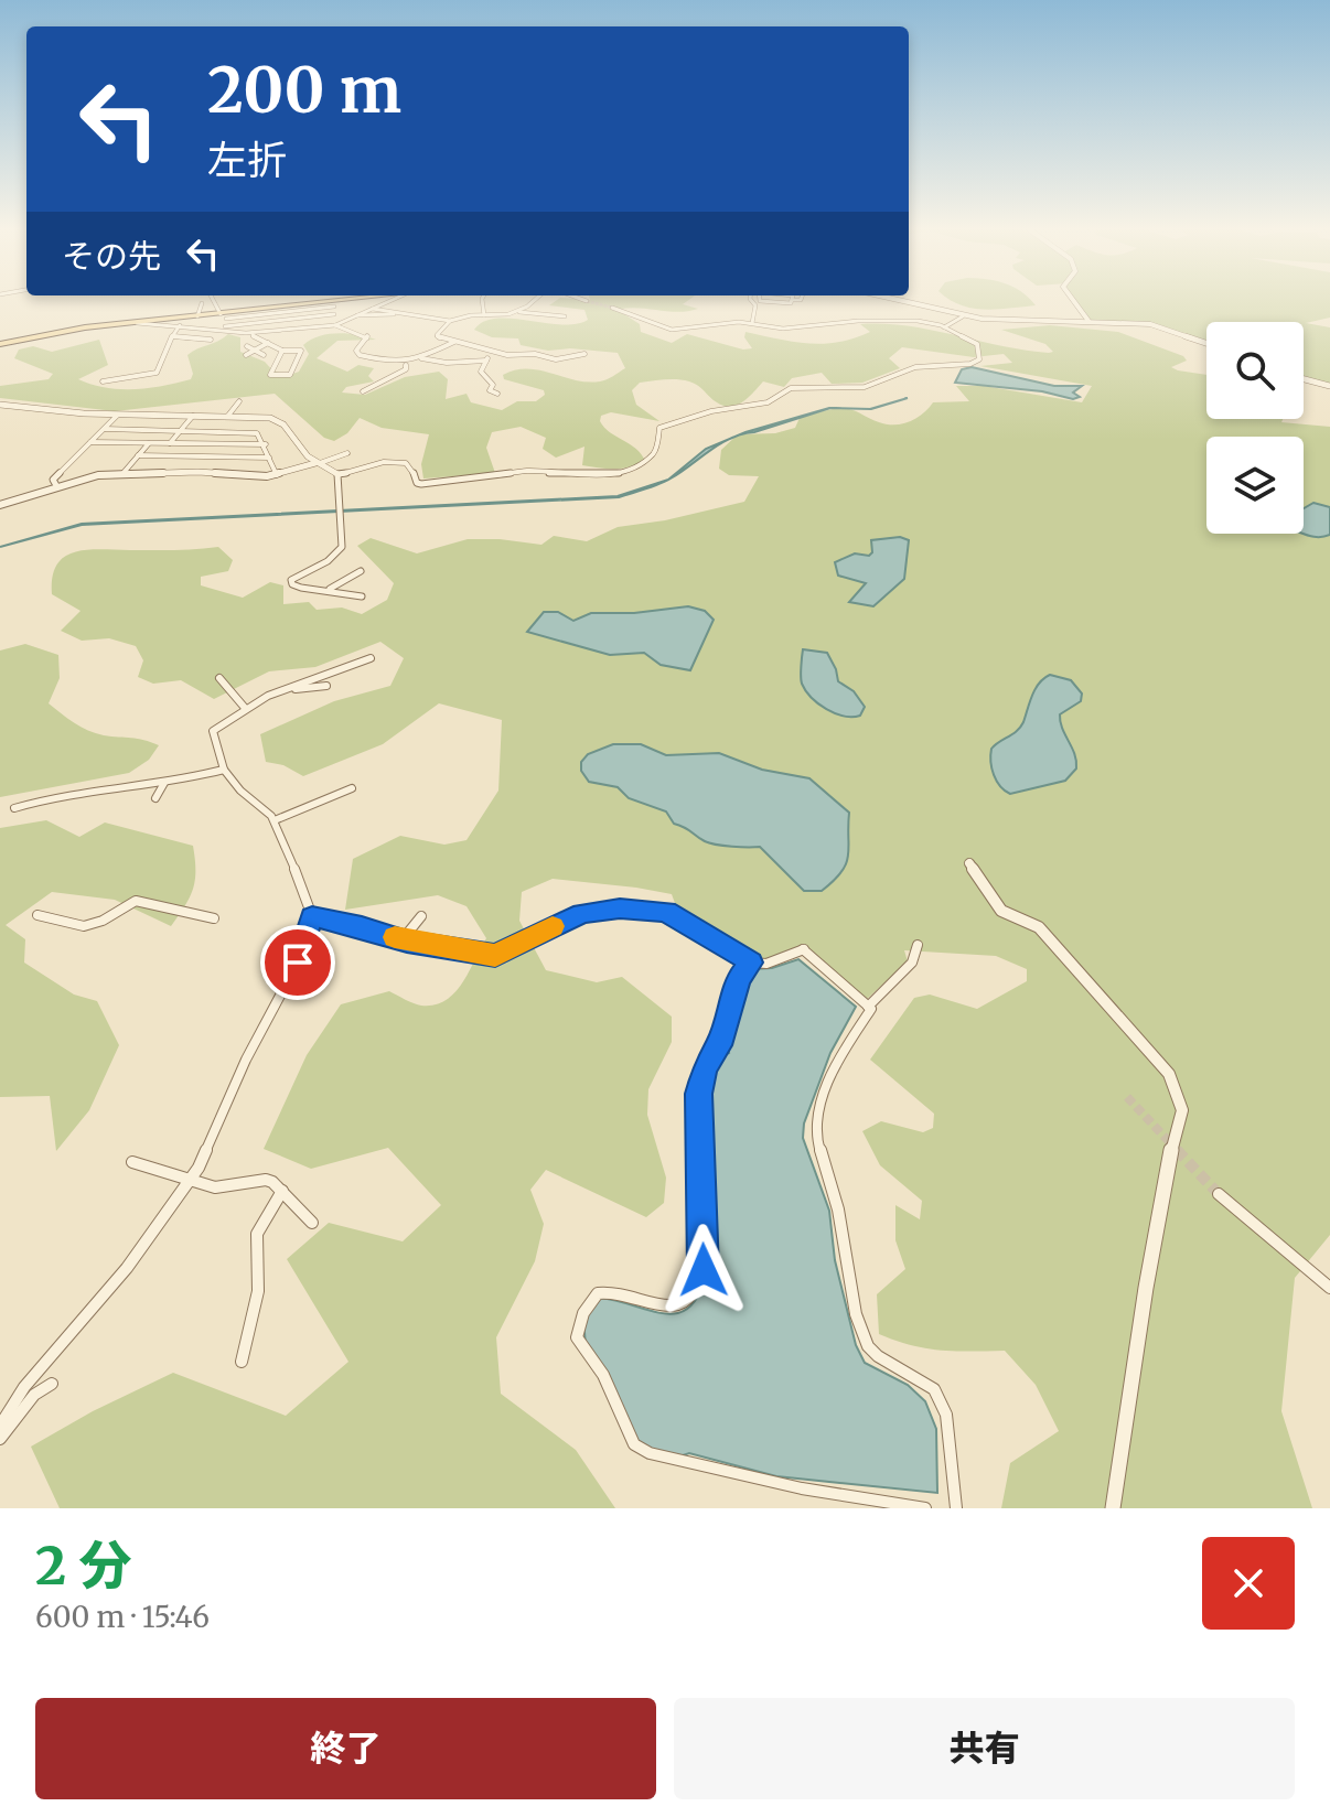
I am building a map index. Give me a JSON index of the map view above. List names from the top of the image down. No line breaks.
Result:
{"page":{"turn":["200 m","左折"],"then":"その先","heading":["2 分","600 m · 15:46"],"buttons":["終了","共有"]}}
